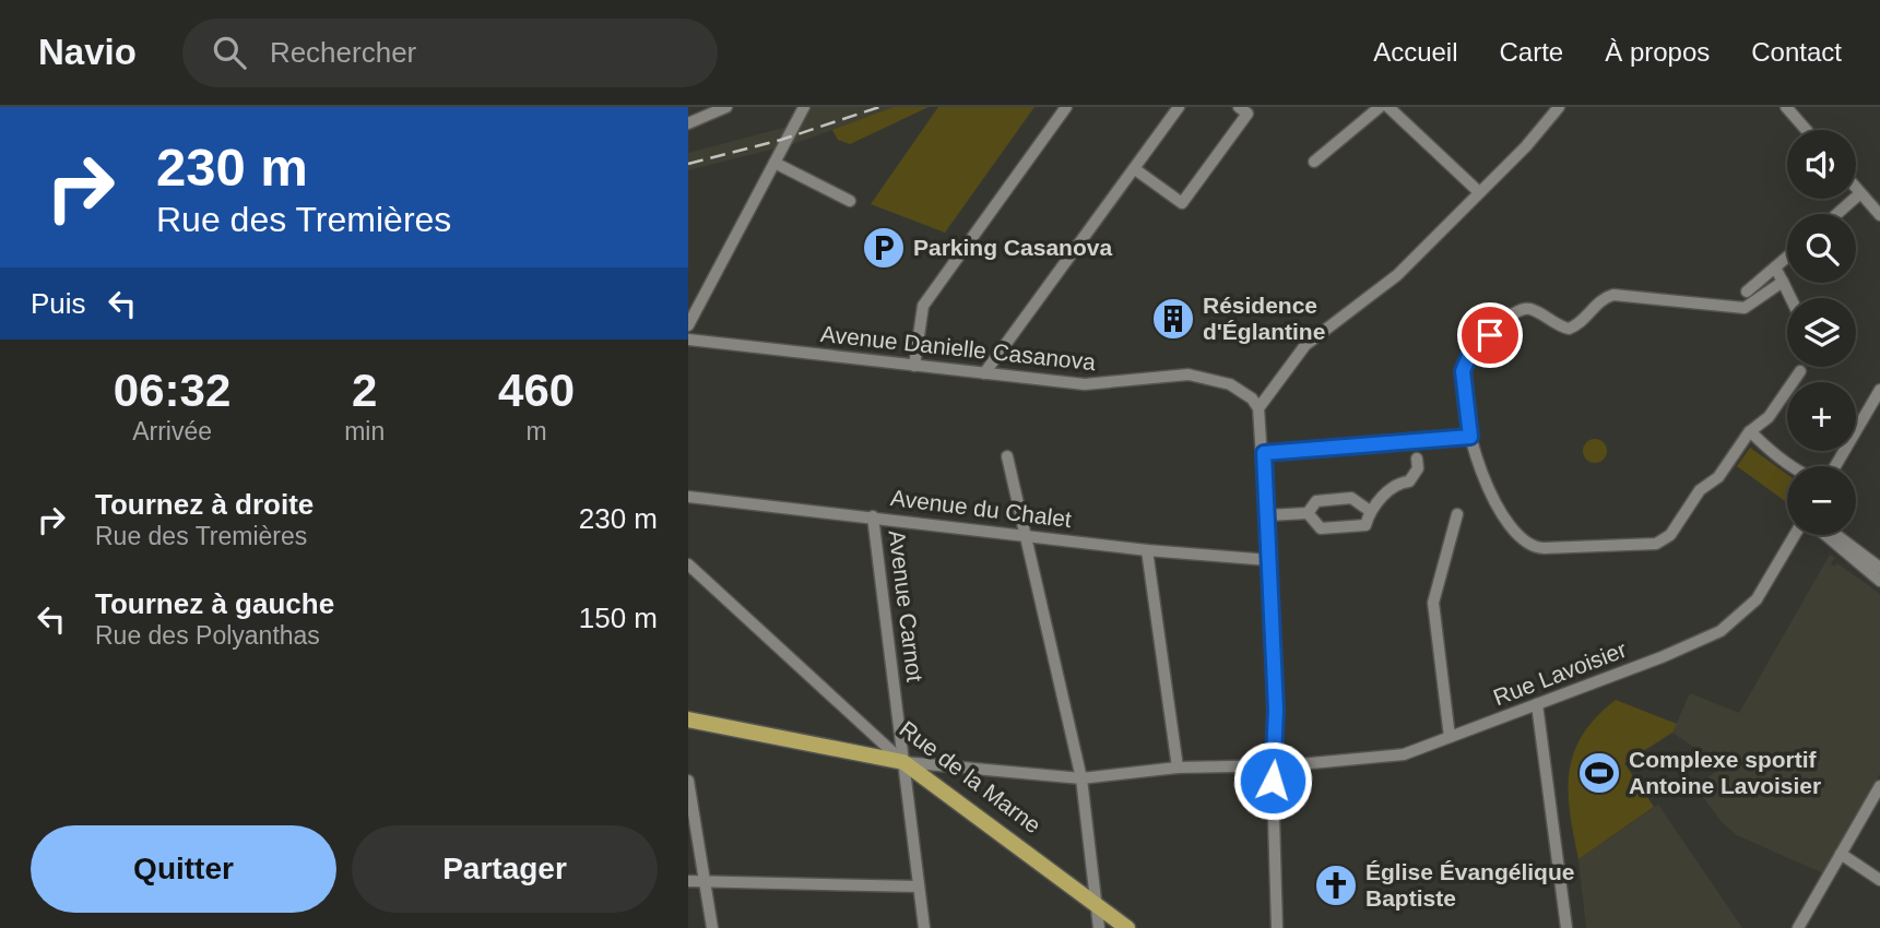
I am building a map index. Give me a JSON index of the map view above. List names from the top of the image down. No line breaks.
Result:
{"streets":{"main road":["Rue de la Marne"],"street":["Avenue Danielle Casanova","Avenue du Chalet","Avenue Carnot","Rue Lavoisier"]},"crossings":[["Avenue du Chalet","Avenue Carnot"],["Avenue Carnot","Rue Lavoisier"],["Avenue Carnot","Rue de la Marne"],["Rue Lavoisier","Rue de la Marne"]],"places":{"parking":["Parking Casanova"],"building":["Résidence d'Églantine"],"sports":["Complexe sportif Antoine Lavoisier"],"church":["Église Évangélique Baptiste"]},"page":{"header":"Navio","search":"Rechercher","nav":["Accueil","Carte","À propos","Contact"],"turn":["230 m","Rue des Tremières"],"map_buttons":["+","−"],"then":"Puis","eta":["06:32","Arrivée","2","min","460","m"],"list":[{"name":"Tournez à droite","note":"Rue des Tremières","value":"230 m"},{"name":"Tournez à gauche","note":"Rue des Polyanthas","value":"150 m"}],"buttons":["Quitter","Partager"]}}
